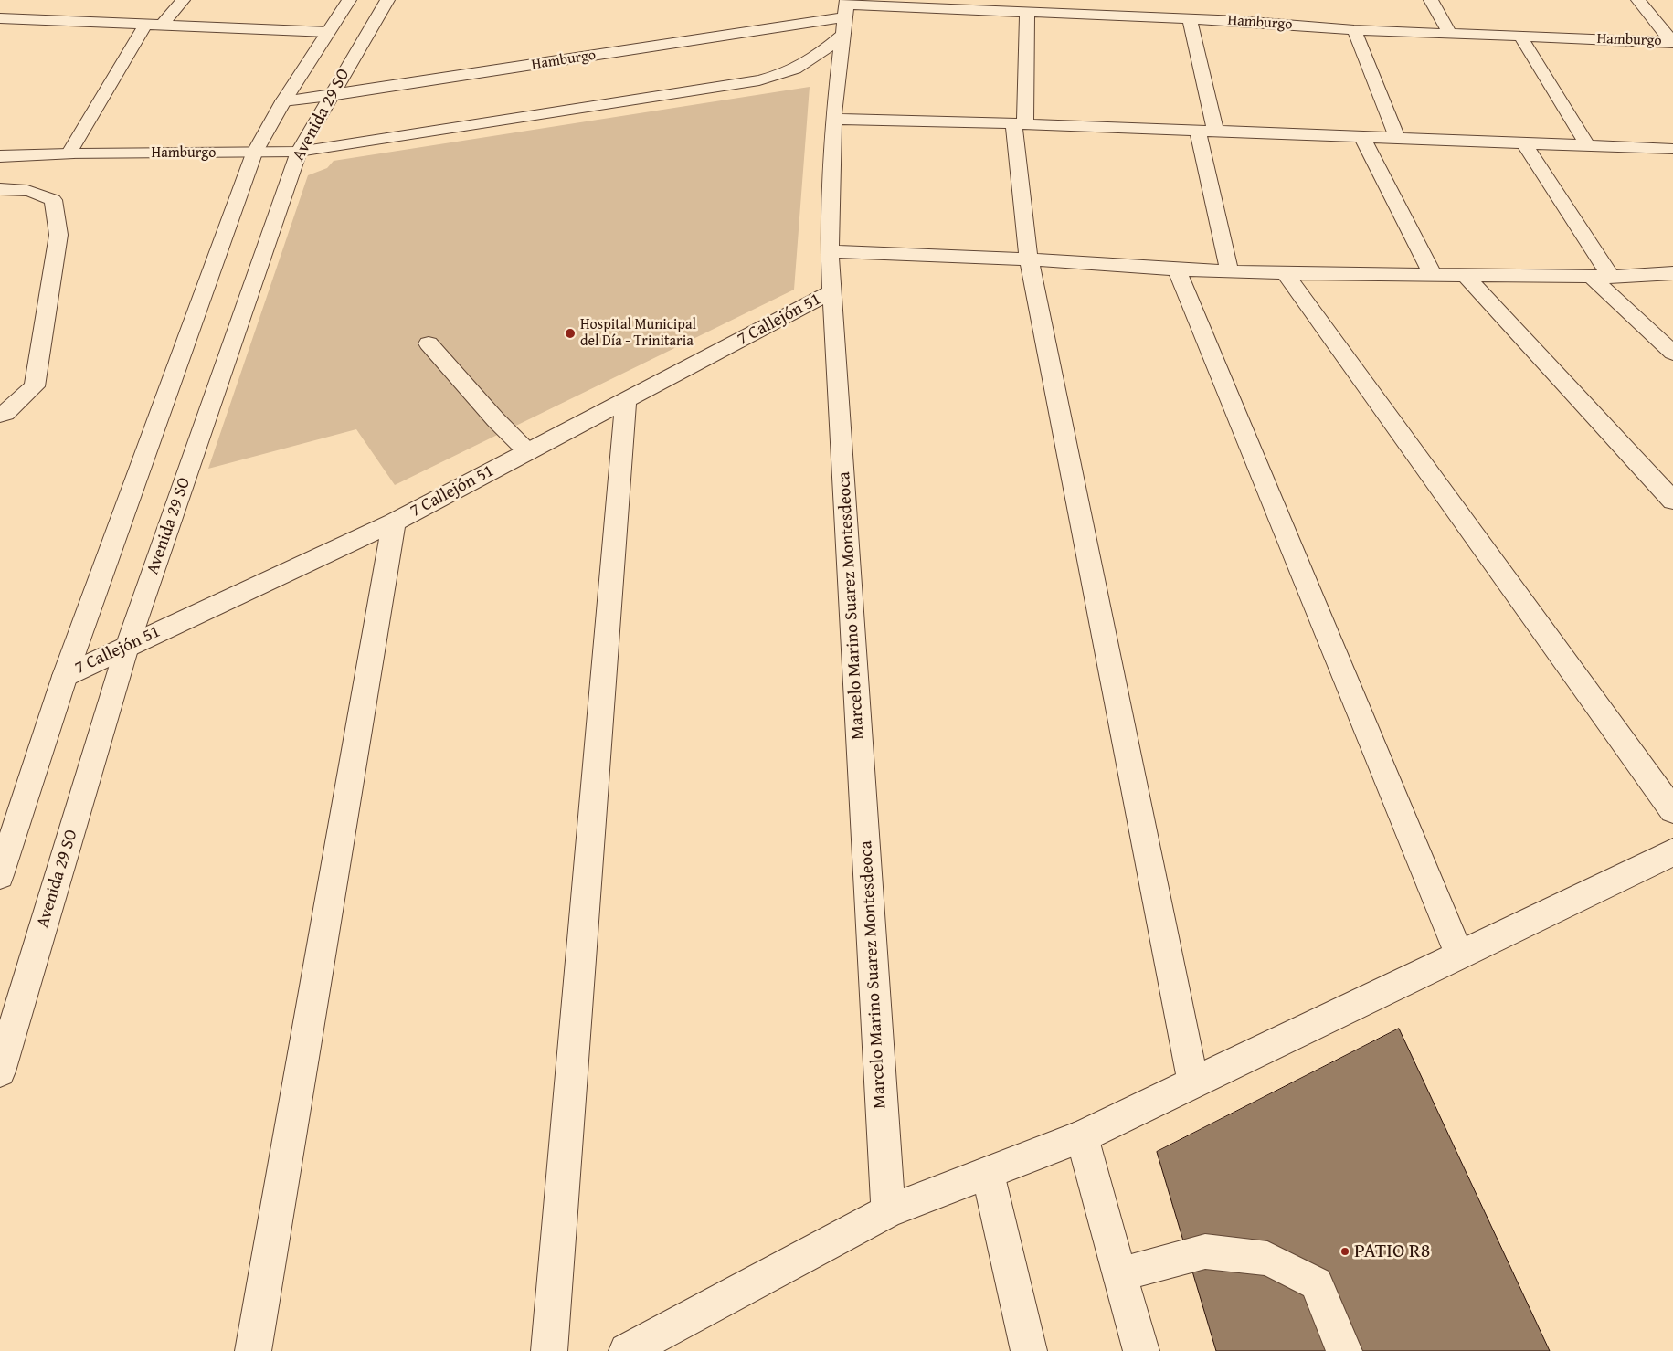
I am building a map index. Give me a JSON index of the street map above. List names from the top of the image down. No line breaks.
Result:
{"streets":{"street":["Hamburgo","Avenida 29 SO","7 Callejón 51","Marcelo Marino Suarez Montesdeoca"]},"crossings":[["Hamburgo","Avenida 29 SO"],["Hamburgo","Marcelo Marino Suarez Montesdeoca"],["Avenida 29 SO","7 Callejón 51"],["7 Callejón 51","Marcelo Marino Suarez Montesdeoca"]],"places":["Hospital Municipal del Día - Trinitaria","PATIO R8"]}
